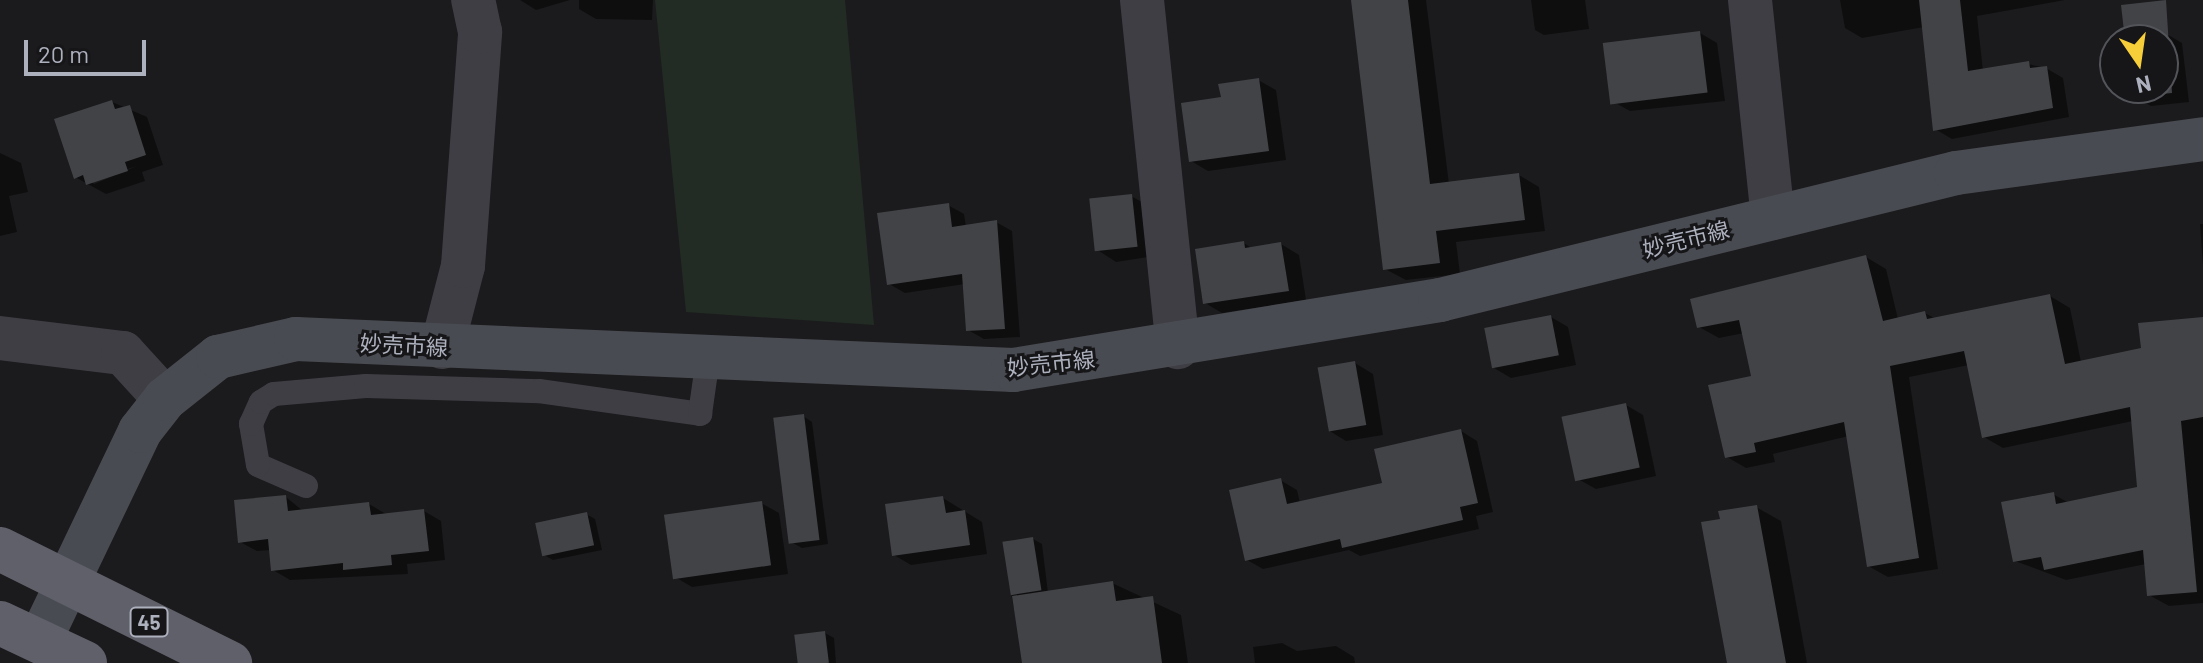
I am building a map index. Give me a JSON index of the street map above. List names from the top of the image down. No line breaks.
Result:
{"streets":{"highway":["45"],"main road":["妙売市線"]},"crossings":[["妙売市線","45"]],"scale_bar":"20 m","north":"bottom"}
